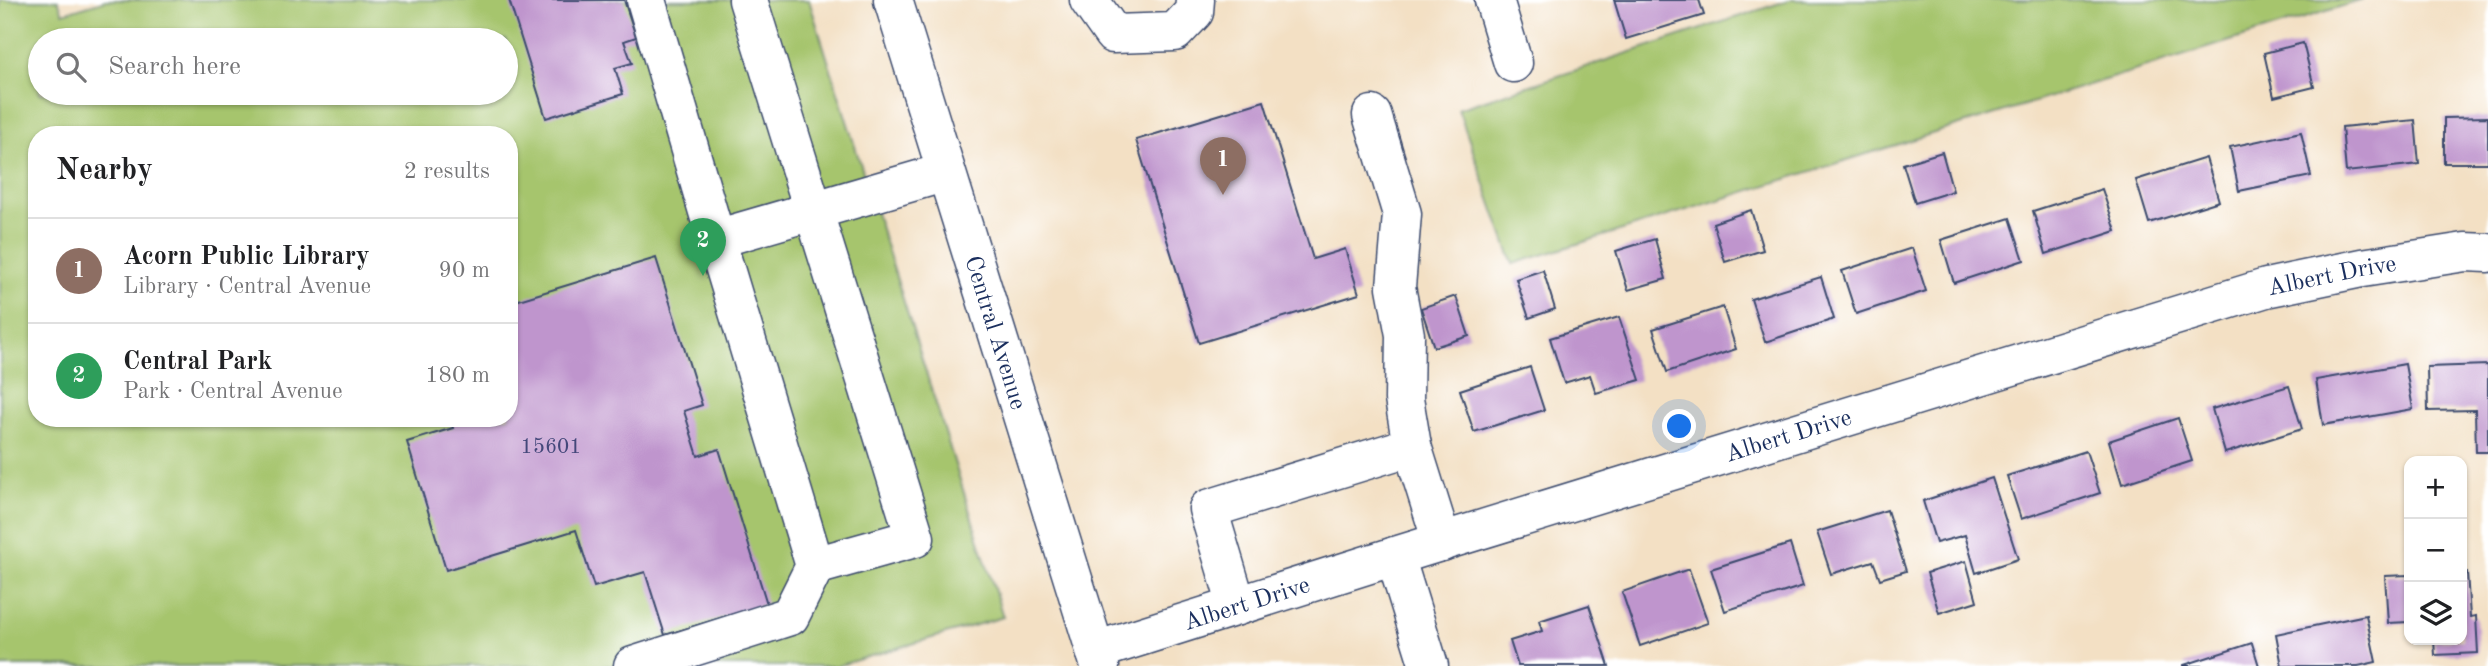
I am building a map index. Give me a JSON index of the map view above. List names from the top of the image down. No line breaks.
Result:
{"streets":{"street":["Albert Drive","Central Avenue"]},"crossings":[["Albert Drive","Central Avenue"]],"house_numbers":["15601"],"page":{"search":"Search here","heading":["Nearby","2 results"],"pins":["1","2"],"list":[{"mark":"1","name":"Acorn Public Library","note":"Library · Central Avenue","value":"90 m"},{"mark":"2","name":"Central Park","note":"Park · Central Avenue","value":"180 m"}],"map_buttons":["+","−"]}}
